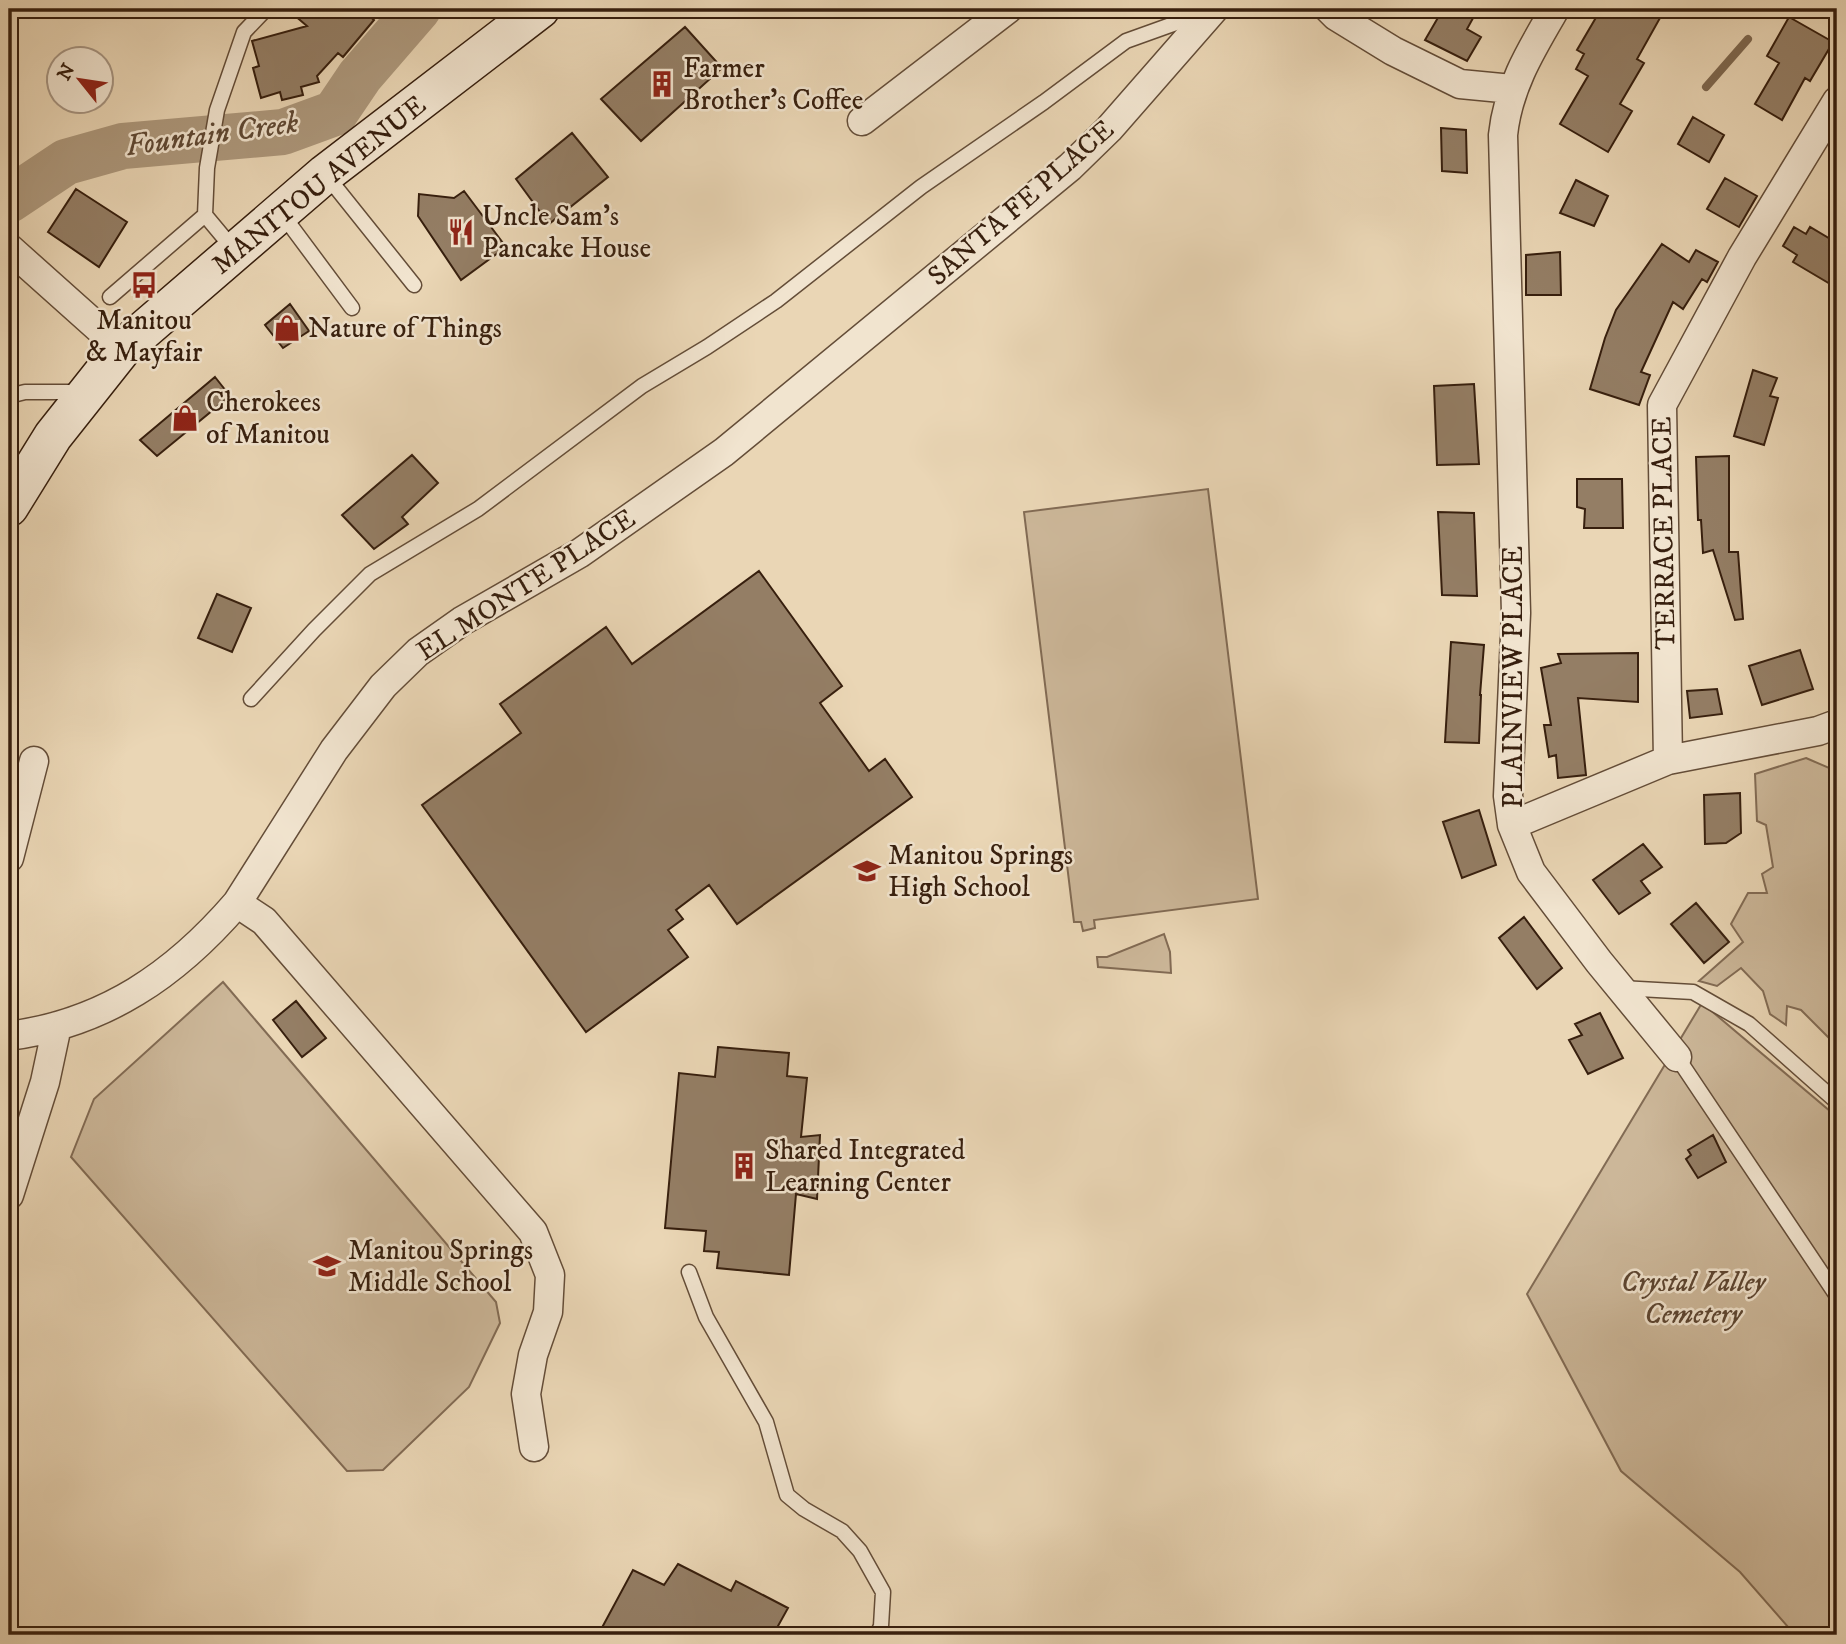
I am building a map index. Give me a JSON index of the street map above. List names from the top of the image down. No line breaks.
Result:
{"streets":{"main road":["MANITOU AVENUE"],"street":["SANTA FE PLACE","TERRACE PLACE","EL MONTE PLACE","PLAINVIEW PLACE"]},"crossings":[["SANTA FE PLACE","EL MONTE PLACE"]],"water":["Fountain Creek"],"parks":["Crystal Valley Cemetery"],"places":{"building":["Farmer Brother's Coffee","Shared Integrated Learning Center"],"restaurant":["Uncle Sam's Pancake House"],"bus stop":["Manitou & Mayfair"],"shop":["Nature of Things","Cherokees of Manitou"],"school or university":["Manitou Springs High School","Manitou Springs Middle School"]},"north":"top left"}
